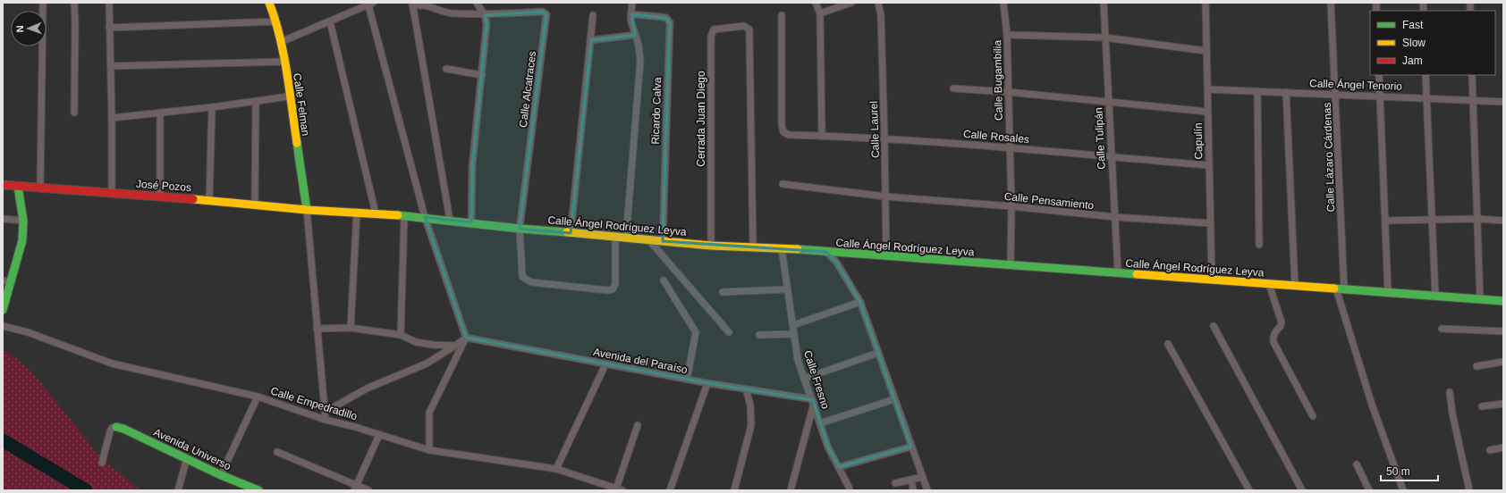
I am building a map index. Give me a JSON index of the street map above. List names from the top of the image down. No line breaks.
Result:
{"streets":{"street":["Calle Bugambilia","Calle Ángel Tenorio","Calle Alcatraces","Calle Felman","Ricardo Calva","Cerrada Juan Diego","Calle Laurel","Calle Rosales","Calle Tulipán","Capulín","Calle Lázaro Cárdenas","José Pozos","Calle Pensamiento","Calle Ángel Rodríguez Leyva","Avenida del Paraíso","Calle Fresno","Calle Empedradillo","Avenida Universo"]},"crossings":[["Calle Bugambilia","Calle Rosales"],["Calle Bugambilia","Calle Pensamiento"],["Calle Bugambilia","Calle Ángel Rodríguez Leyva"],["Calle Ángel Tenorio","Capulín"],["Calle Ángel Tenorio","Calle Lázaro Cárdenas"],["Calle Alcatraces","Calle Ángel Rodríguez Leyva"],["Calle Felman","José Pozos"],["Calle Felman","Calle Ángel Rodríguez Leyva"],["Ricardo Calva","Calle Ángel Rodríguez Leyva"],["Cerrada Juan Diego","Calle Ángel Rodríguez Leyva"],["Calle Laurel","Calle Rosales"],["Calle Laurel","Calle Pensamiento"],["Calle Laurel","Calle Ángel Rodríguez Leyva"],["Calle Rosales","Calle Tulipán"],["Calle Rosales","Capulín"],["Calle Tulipán","Calle Pensamiento"],["Calle Tulipán","Calle Ángel Rodríguez Leyva"],["Capulín","Calle Pensamiento"],["Capulín","Calle Ángel Rodríguez Leyva"],["Calle Lázaro Cárdenas","Calle Ángel Rodríguez Leyva"],["José Pozos","Calle Ángel Rodríguez Leyva"],["Calle Ángel Rodríguez Leyva","Calle Fresno"],["Avenida del Paraíso","Calle Fresno"]],"legend":["Fast","Slow","Jam"],"scale_bar":"50 m","north":"left"}
